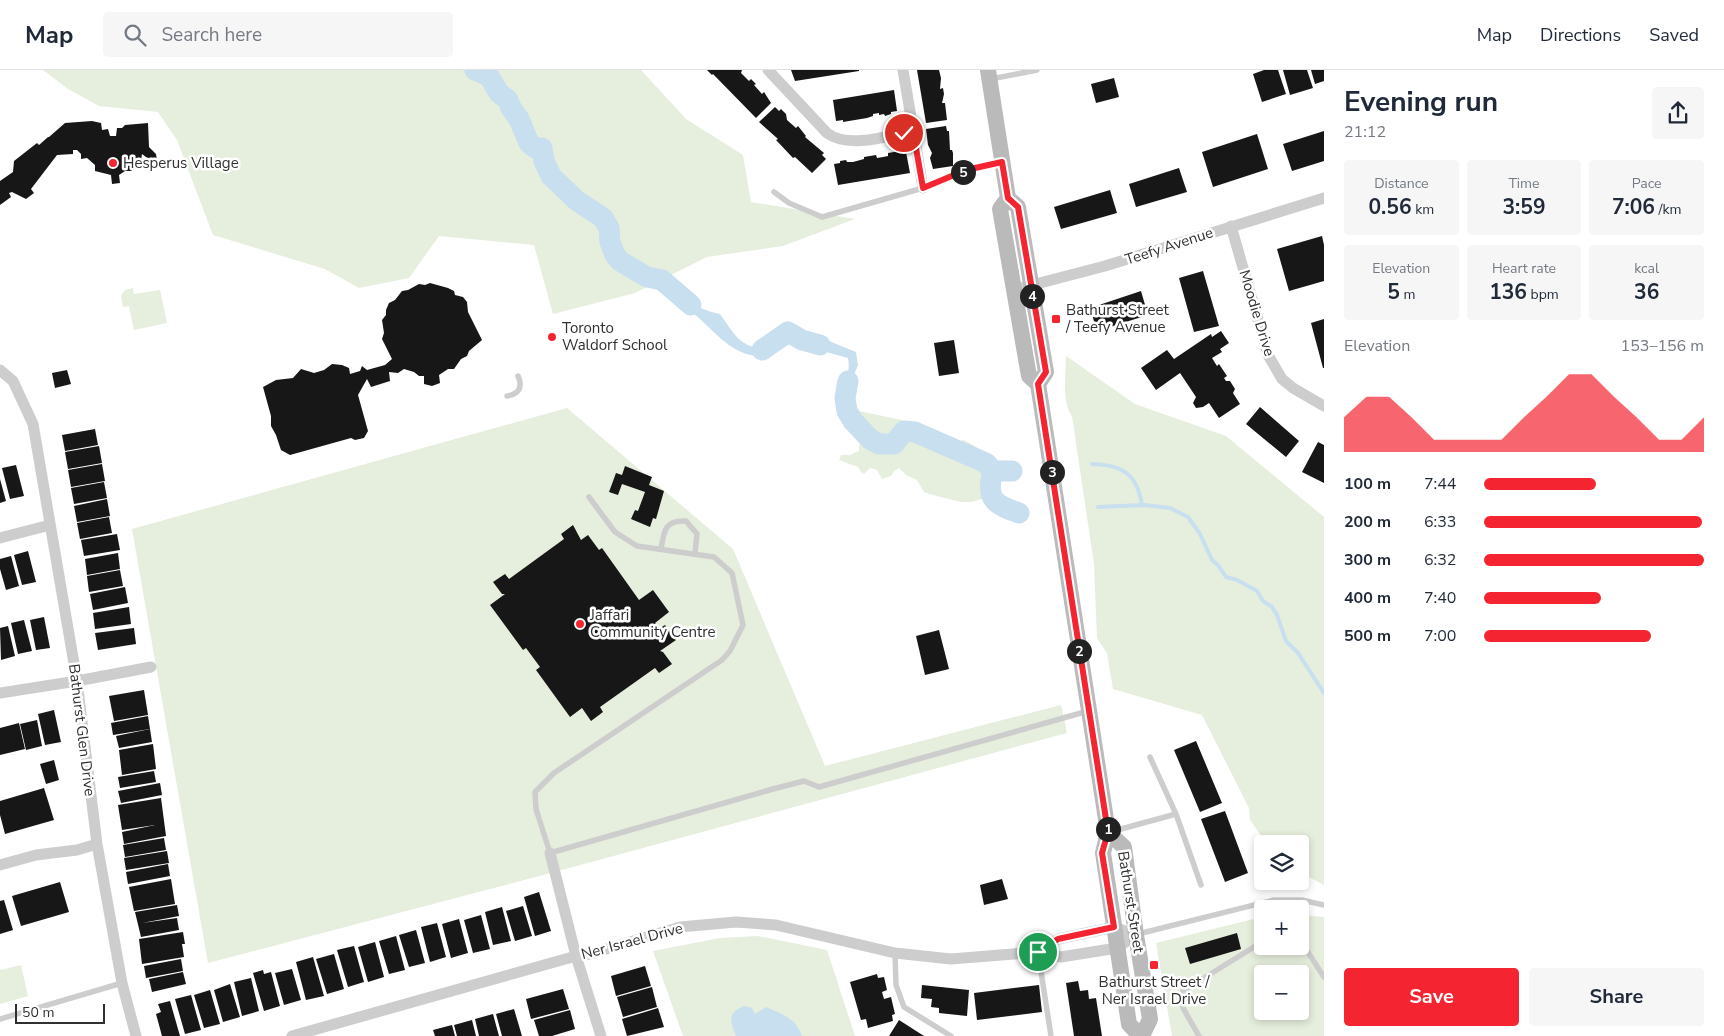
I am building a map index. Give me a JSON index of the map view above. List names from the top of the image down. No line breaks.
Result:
{"streets":{"main road":["Bathurst Street"],"street":["Teefy Avenue","Moodie Drive","Bathurst Glen Drive","Ner Israel Drive"]},"crossings":[["Teefy Avenue","Moodie Drive"],["Teefy Avenue","Bathurst Street"],["Bathurst Street","Ner Israel Drive"]],"places":{"other":["Hesperus Village","Toronto Waldorf School","Jaffari Community Centre"],"transit":["Bathurst Street / Teefy Avenue","Bathurst Street / Ner Israel Drive"]},"scale_bar":"50 m","page":{"header":"Map","search":"Search here","nav":["Map","Directions","Saved"],"heading":["Evening run","21:12"],"stats":[["Distance","0.56 km"],["Time","3:59"],["Pace","7:06 /km"],["Elevation","5 m"],["Heart rate","136 bpm"],["kcal","36"]],"pins":["5","4","3","2","1"],"chart":["Elevation","153–156 m"],"list":[{"name":"100 m","note":"7:44"},{"name":"200 m","note":"6:33"},{"name":"300 m","note":"6:32"},{"name":"400 m","note":"7:40"},{"name":"500 m","note":"7:00"}],"map_buttons":["+","−"],"buttons":["Save","Share"],"scale":"50 m"}}
